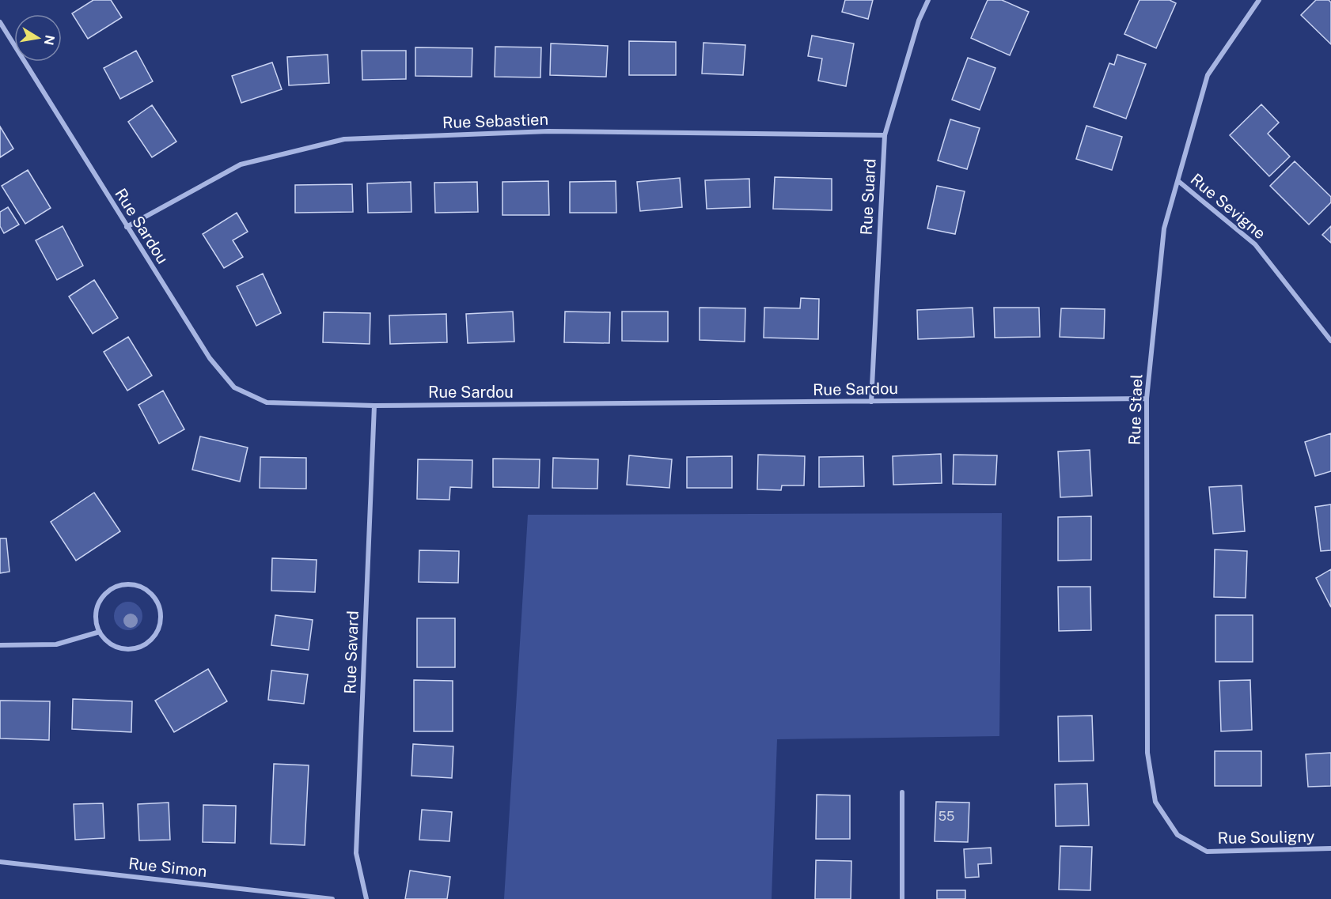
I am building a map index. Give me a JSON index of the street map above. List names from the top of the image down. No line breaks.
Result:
{"streets":{"street":["Rue Sebastien","Rue Suard","Rue Sevigne","Rue Sardou","Rue Stael","Rue Savard","Rue Souligny","Rue Simon"]},"crossings":[["Rue Sebastien","Rue Suard"],["Rue Sebastien","Rue Sardou"],["Rue Suard","Rue Sardou"],["Rue Sevigne","Rue Stael"],["Rue Sardou","Rue Stael"],["Rue Sardou","Rue Savard"],["Rue Stael","Rue Souligny"]],"house_numbers":["55"],"north":"right"}
